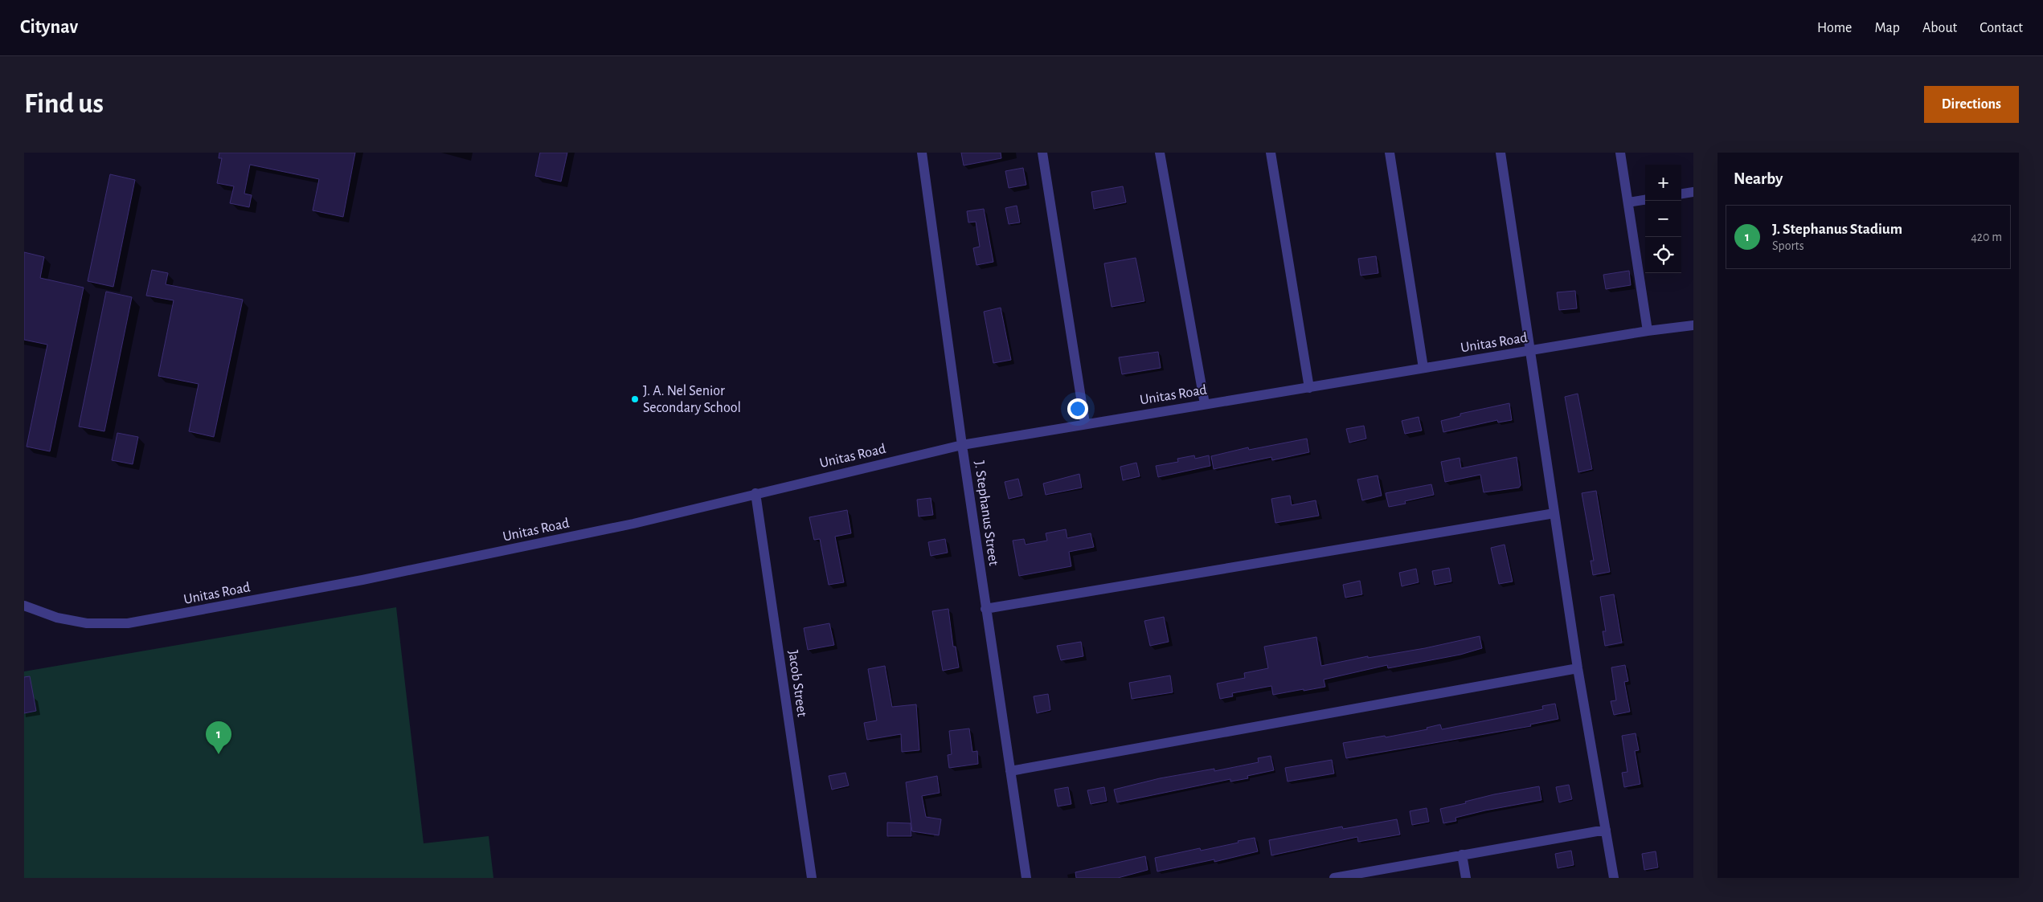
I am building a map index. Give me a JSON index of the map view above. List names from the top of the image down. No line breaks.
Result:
{"streets":{"street":["Unitas Road","J. Stephanus Street","Jacob Street"]},"crossings":[["Unitas Road","J. Stephanus Street"],["Unitas Road","Jacob Street"]],"places":["J. A. Nel Senior Secondary School"],"page":{"header":"Citynav","nav":["Home","Map","About","Contact"],"buttons":"Directions","title":"Find us","heading":"Nearby","map_buttons":["+","−"],"list":[{"mark":"1","name":"J. Stephanus Stadium","note":"Sports","value":"420 m"}],"pins":"1"}}
